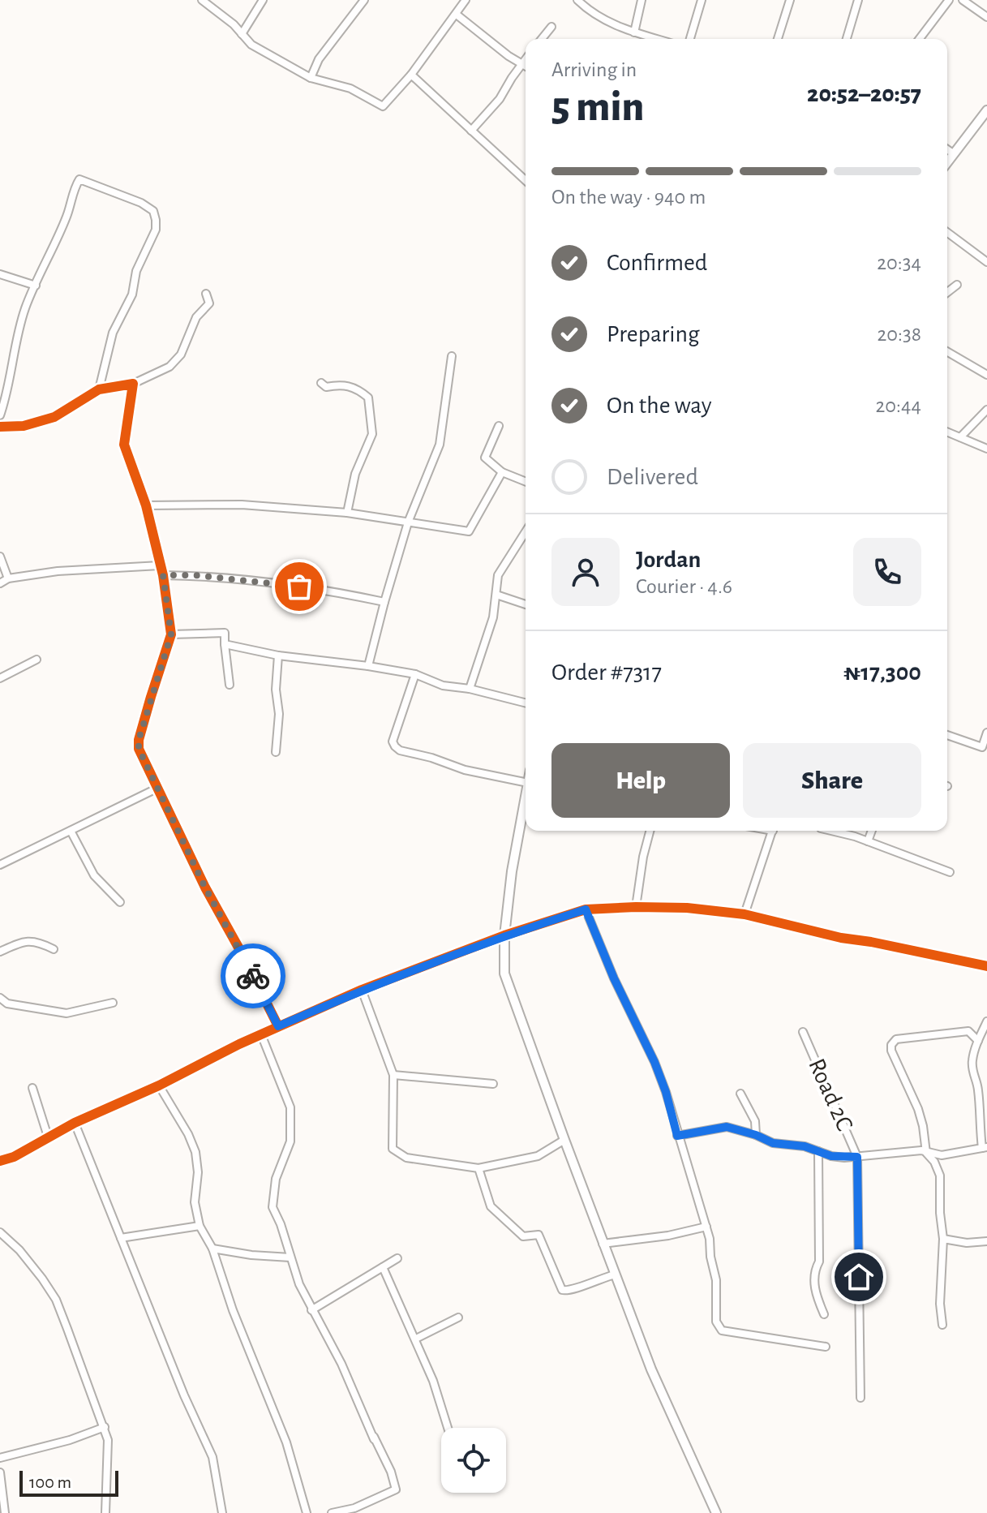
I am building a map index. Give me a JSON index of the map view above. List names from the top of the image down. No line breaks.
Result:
{"streets":{"street":["Road 2C"]},"scale_bar":"100 m","page":{"heading":["5 min","Arriving in","20:52–20:57"],"panel":["Jordan","Courier · 4.6","Order #7317","₦17,300"],"bar":"On the way · 940 m","list":[["Confirmed","20:34"],["Preparing","20:38"],["On the way","20:44"],"Delivered"],"buttons":["Help","Share"],"scale":"100 m"}}
